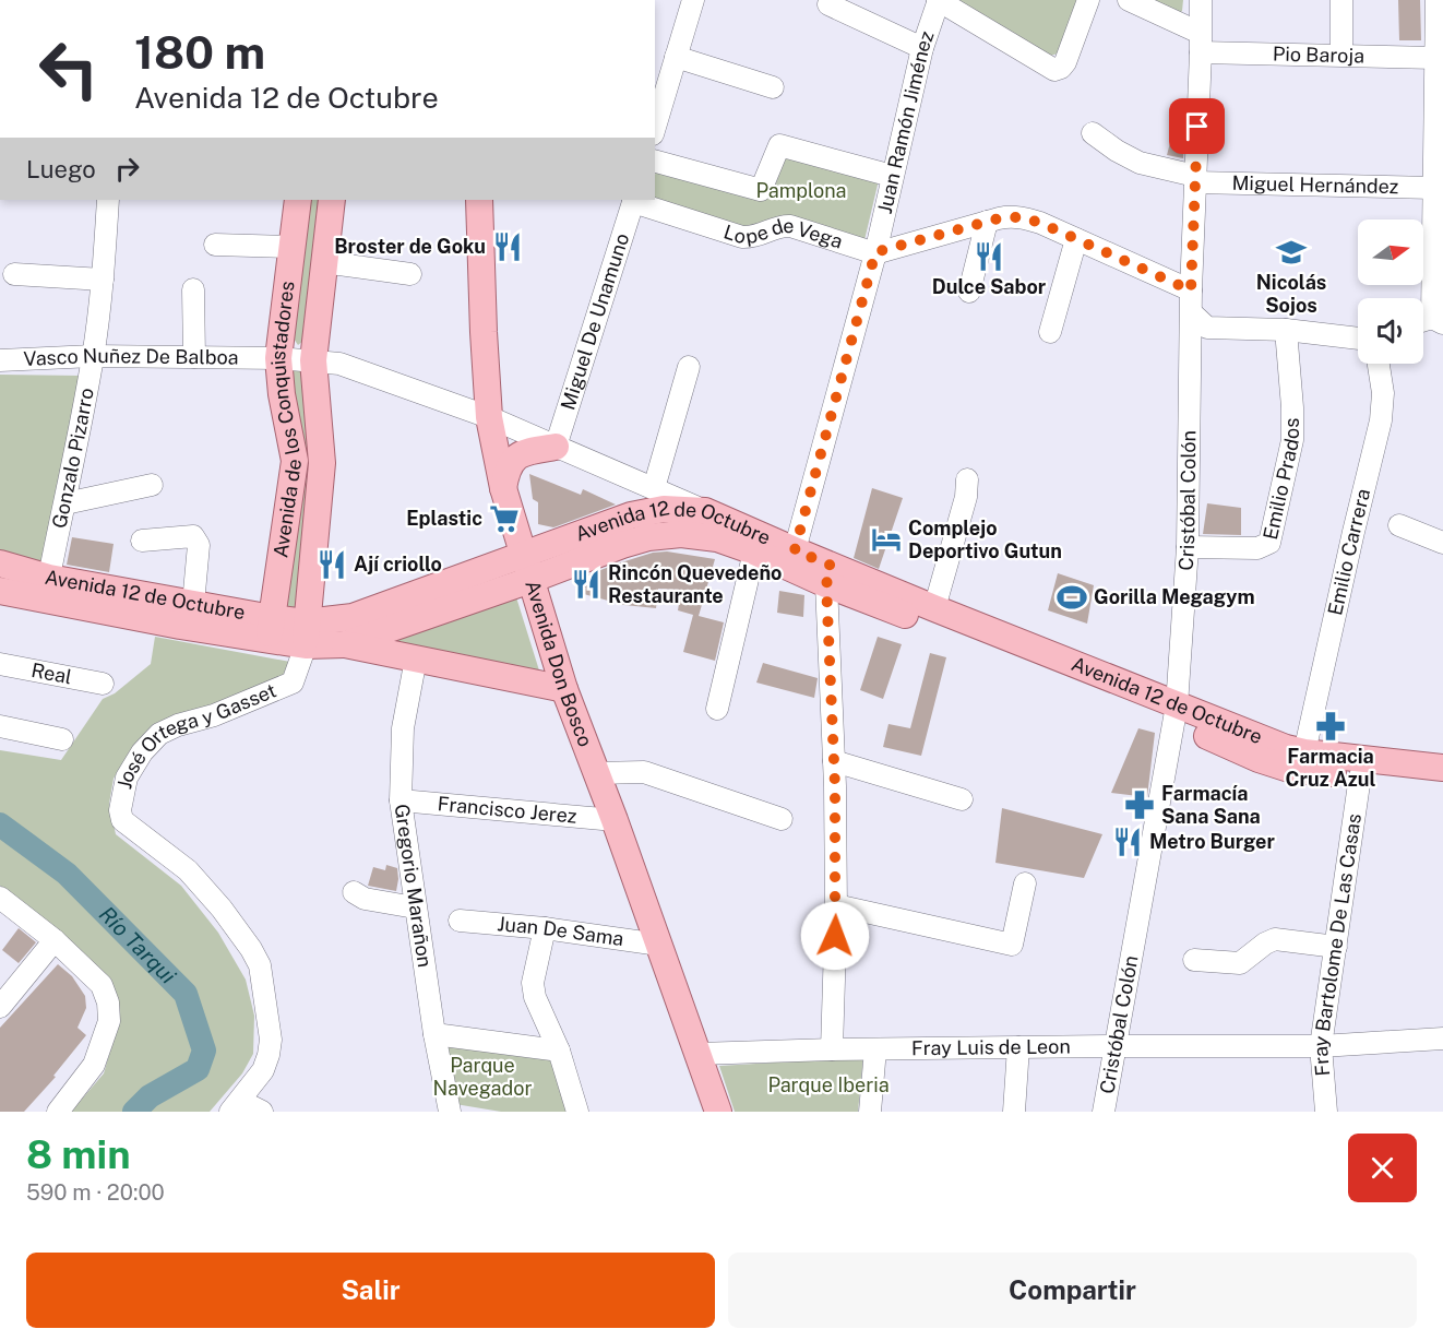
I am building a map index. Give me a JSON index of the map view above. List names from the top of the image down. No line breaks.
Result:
{"streets":{"main road":["Avenida de los Conquistadores","Avenida 12 de Octubre","Avenida Don Bosco"],"street":["Pio Baroja","Juan Ramón Jiménez","Miguel Hernández","Lope de Vega","Miguel De Unamuno","Vasco Nuñez De Balboa","Gonzalo Pizarro","Emilio Prados","Cristóbal Colón","Emilio Carrera","Real","José Ortega y Gasset","Francisco Jerez","Gregorio Marañon","Juan De Sama","Fray Bartolome De Las Casas","Fray Luis de Leon"]},"crossings":[["Pio Baroja","Cristóbal Colón"],["Juan Ramón Jiménez","Lope de Vega"],["Juan Ramón Jiménez","Avenida 12 de Octubre"],["Miguel Hernández","Cristóbal Colón"],["Lope de Vega","Miguel De Unamuno"],["Miguel De Unamuno","Vasco Nuñez De Balboa"],["Vasco Nuñez De Balboa","Avenida de los Conquistadores"],["Vasco Nuñez De Balboa","Gonzalo Pizarro"],["Vasco Nuñez De Balboa","Avenida 12 de Octubre"],["Vasco Nuñez De Balboa","Avenida Don Bosco"],["Avenida de los Conquistadores","Avenida 12 de Octubre"],["Avenida de los Conquistadores","José Ortega y Gasset"],["Gonzalo Pizarro","Avenida 12 de Octubre"],["Emilio Prados","Cristóbal Colón"],["Cristóbal Colón","Avenida 12 de Octubre"],["Cristóbal Colón","Fray Luis de Leon"],["Avenida 12 de Octubre","Emilio Carrera"],["Avenida 12 de Octubre","Avenida Don Bosco"],["Avenida 12 de Octubre","José Ortega y Gasset"],["Avenida 12 de Octubre","Fray Bartolome De Las Casas"],["Avenida Don Bosco","Francisco Jerez"],["Avenida Don Bosco","Juan De Sama"],["Avenida Don Bosco","Fray Luis de Leon"],["Francisco Jerez","Gregorio Marañon"],["Fray Bartolome De Las Casas","Fray Luis de Leon"]],"water":["Río Tarqui"],"parks":["Pamplona","Parque Navegador","Parque Iberia"],"places":{"restaurant":["Broster de Goku","Dulce Sabor","Ají criollo","Rincón Quevedeño Restaurante","Metro Burger"],"school or university":["Nicolás Sojos"],"supermarket":["Eplastic"],"hotel":["Complejo Deportivo Gutun"],"sports":["Gorilla Megagym"],"pharmacy":["Farmacia Cruz Azul","Farmacía Sana Sana"]},"north":"right","page":{"turn":["180 m","Avenida 12 de Octubre"],"then":"Luego","heading":["8 min","590 m · 20:00"],"buttons":["Salir","Compartir"]}}
